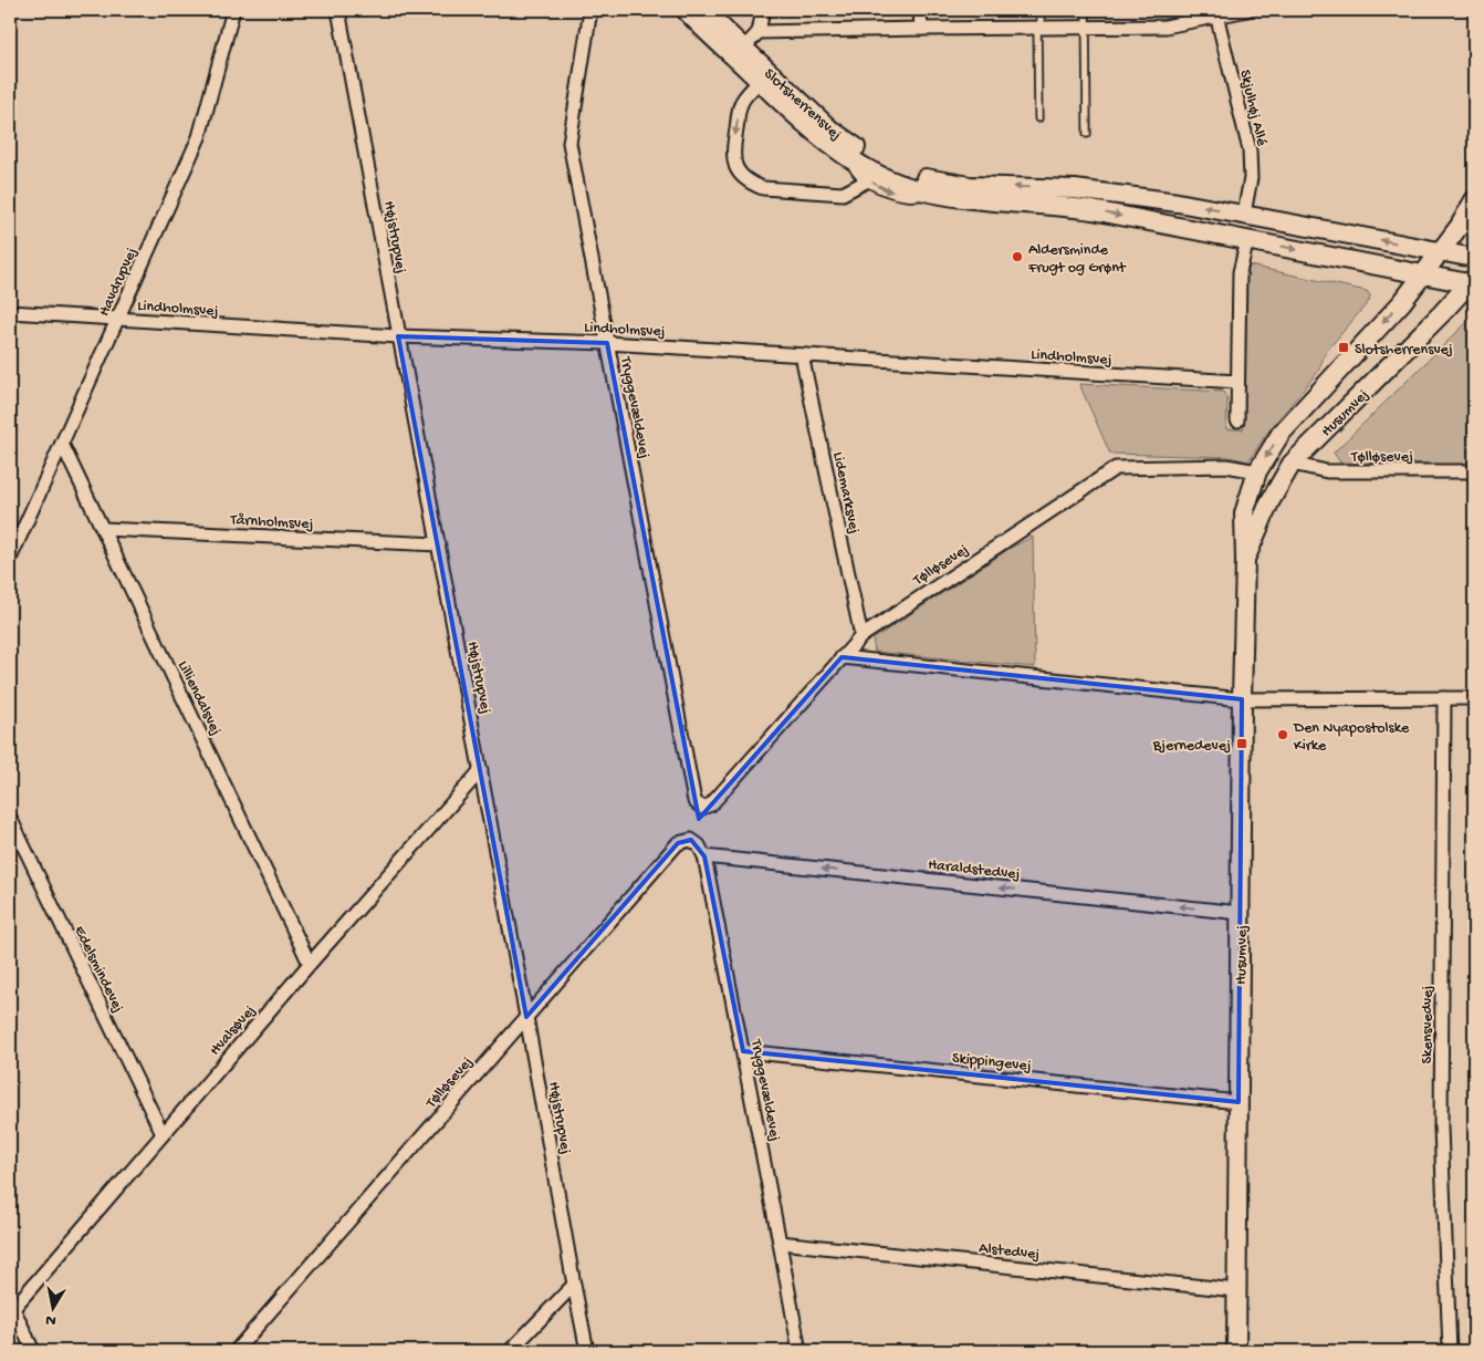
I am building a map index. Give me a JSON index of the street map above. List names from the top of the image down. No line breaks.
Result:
{"streets":{"street":["Slotsherrensvej","Skjulhøj Allé","Højstrupvej","Havdrupvej","Lindholmsvej","Tryggevældevej","Husumvej","Tølløsevej","Lidemarksvej","Tårnholmsvej","Lilliendalsvej","Haraldstedvej","Edelsmindevej","Skensvedvej","Hvalsøvej","Skippingevej","Alstedvej"]},"crossings":[["Slotsherrensvej","Skjulhøj Allé"],["Slotsherrensvej","Husumvej"],["Højstrupvej","Lindholmsvej"],["Højstrupvej","Tølløsevej"],["Højstrupvej","Tårnholmsvej"],["Højstrupvej","Hvalsøvej"],["Havdrupvej","Lindholmsvej"],["Havdrupvej","Lilliendalsvej"],["Lindholmsvej","Tryggevældevej"],["Lindholmsvej","Lidemarksvej"],["Tryggevældevej","Tølløsevej"],["Tryggevældevej","Haraldstedvej"],["Tryggevældevej","Skippingevej"],["Tryggevældevej","Alstedvej"],["Husumvej","Tølløsevej"],["Husumvej","Haraldstedvej"],["Husumvej","Skippingevej"],["Husumvej","Alstedvej"],["Tølløsevej","Lidemarksvej"],["Tårnholmsvej","Lilliendalsvej"],["Lilliendalsvej","Hvalsøvej"],["Edelsmindevej","Hvalsøvej"]],"one_way":["Haraldstedvej"],"places":{"other":["Aldersminde Frugt og Grønt","Den Nyapostolske Kirke"],"transit":["Slotsherrensvej","Bjernedevej"]},"north":"bottom"}
